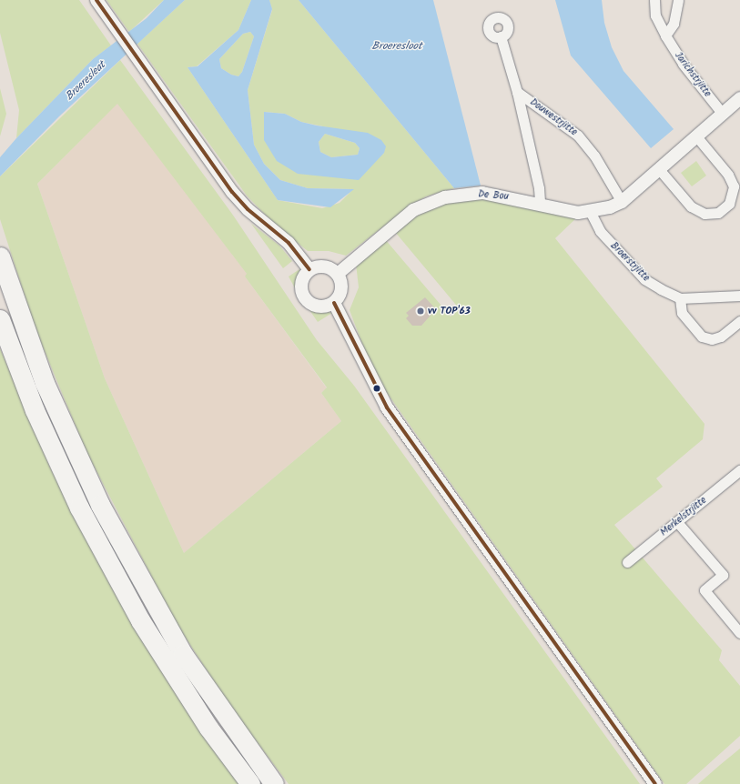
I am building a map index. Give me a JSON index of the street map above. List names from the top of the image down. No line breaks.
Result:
{"streets":{"street":["Jarichstrjitte","Douwestrjitte","De Bou","Broerstrjitte","Merkelstrjitte"]},"crossings":[["Jarichstrjitte","De Bou"],["Douwestrjitte","De Bou"],["De Bou","Broerstrjitte"]],"water":["Broeresloot","Broeresleat"],"places":["vv TOP'63"]}
